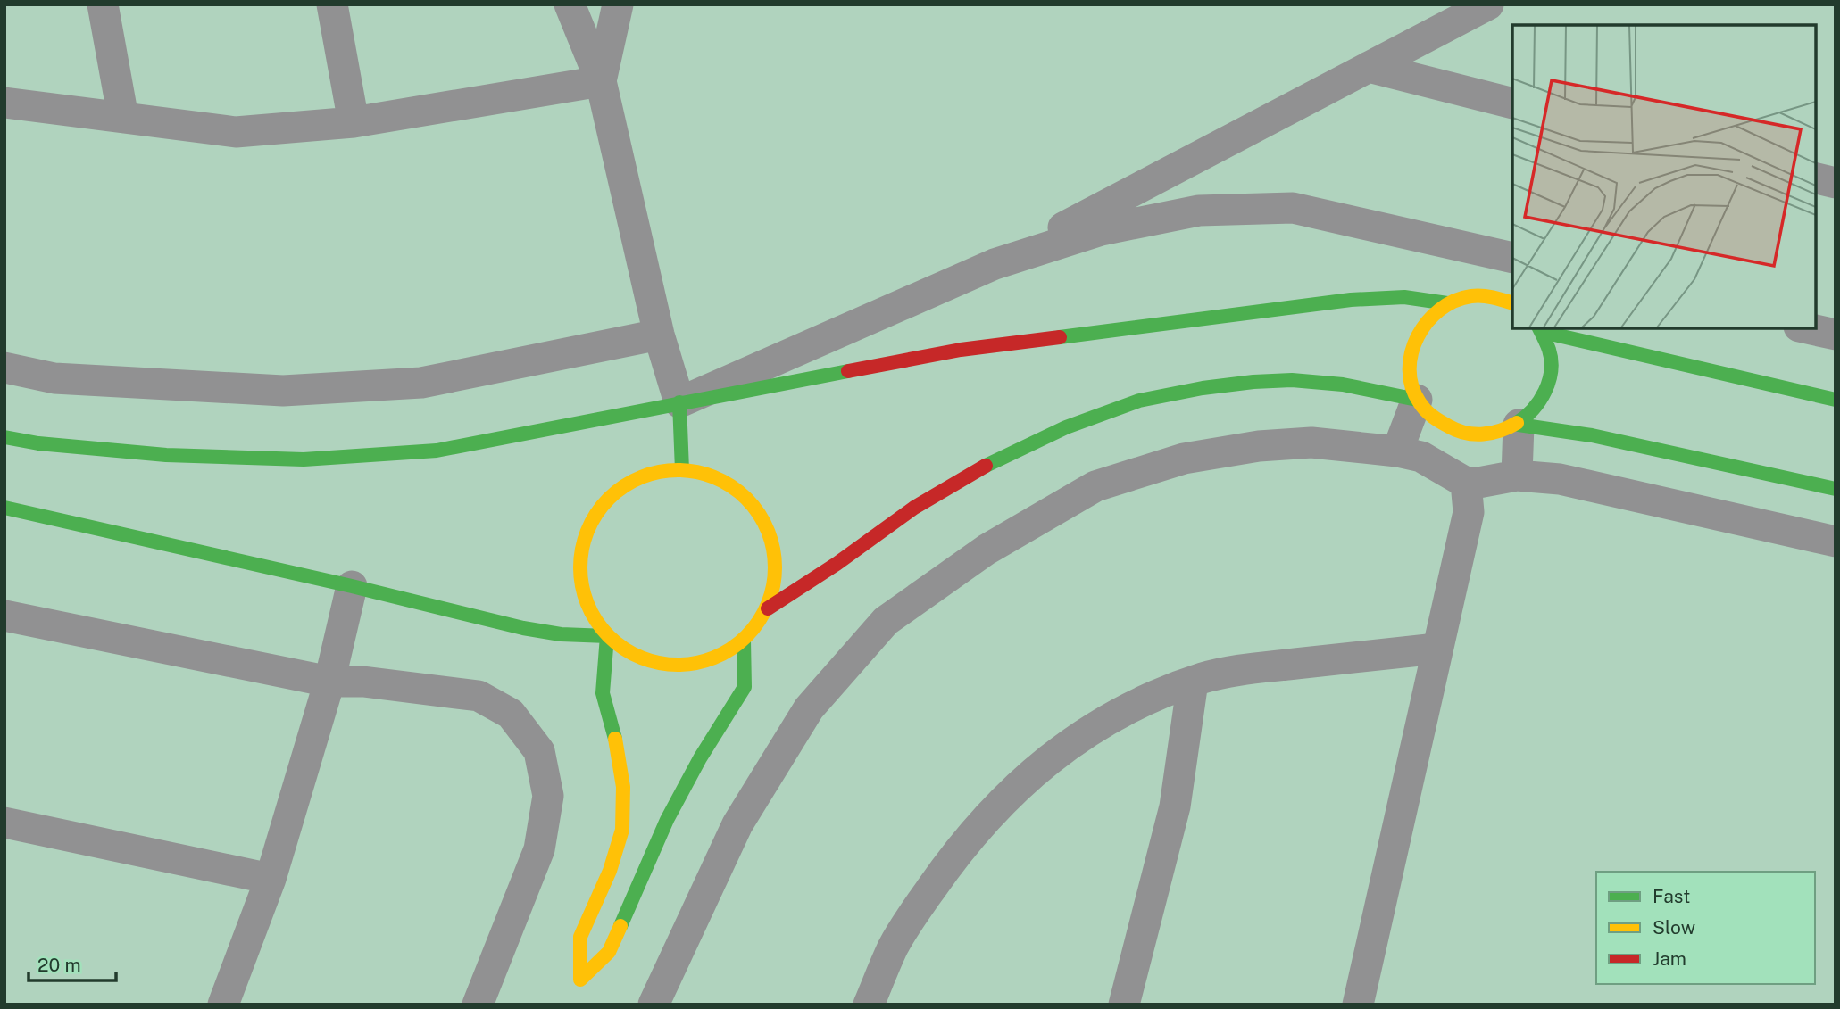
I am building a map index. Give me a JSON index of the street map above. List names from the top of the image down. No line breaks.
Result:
{"legend":["Fast","Slow","Jam"],"scale_bar":"20 m"}
